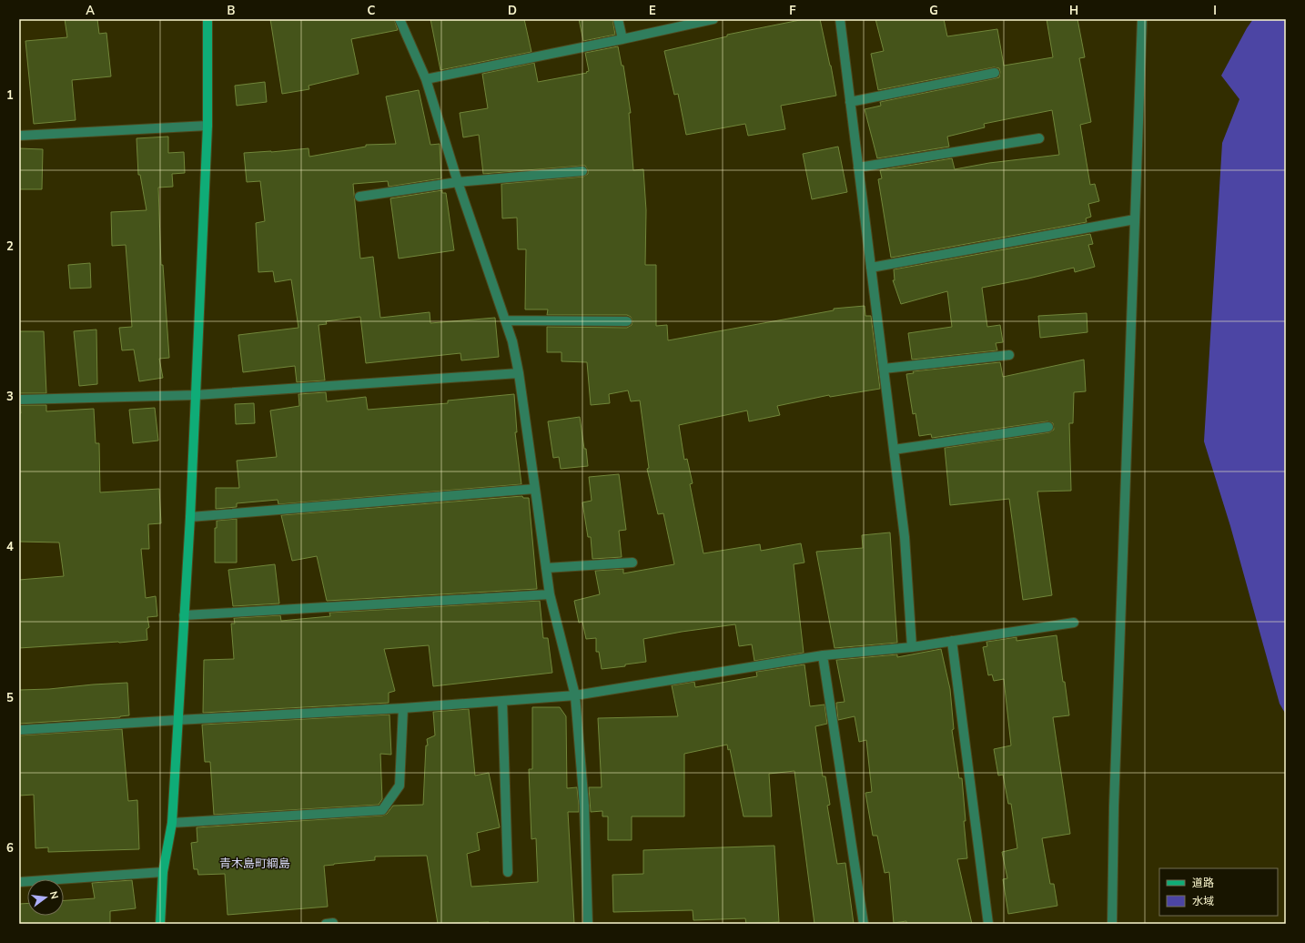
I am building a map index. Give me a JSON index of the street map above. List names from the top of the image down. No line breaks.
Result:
{"districts":["青木島町綱島"],"legend":["道路","水域"],"north":"right","grid":{"columns":["A","B","C","D","E","F","G","H","I"],"rows":["1","2","3","4","5","6"]}}
